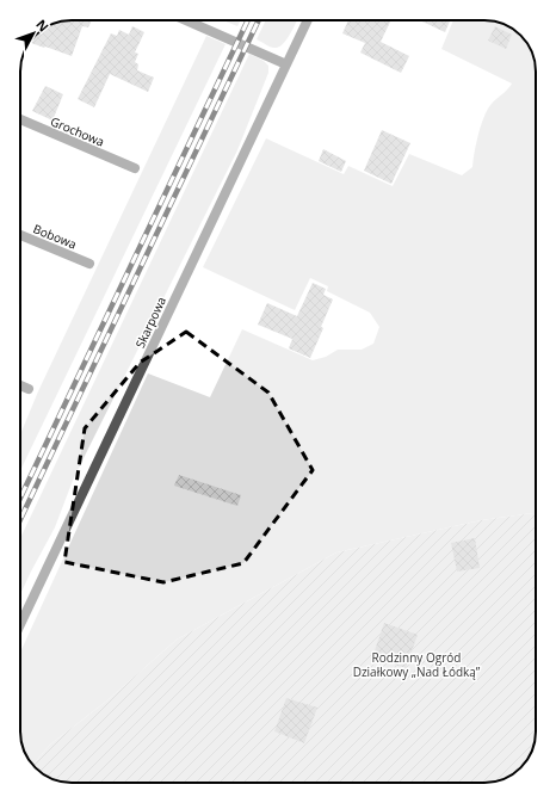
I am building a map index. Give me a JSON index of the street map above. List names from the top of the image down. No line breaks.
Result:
{"streets":{"street":["Grochowa","Bobowa","Skarpowa"]},"parks":["Rodzinny Ogród Działkowy „Nad Łódką”"],"north":"top right"}
